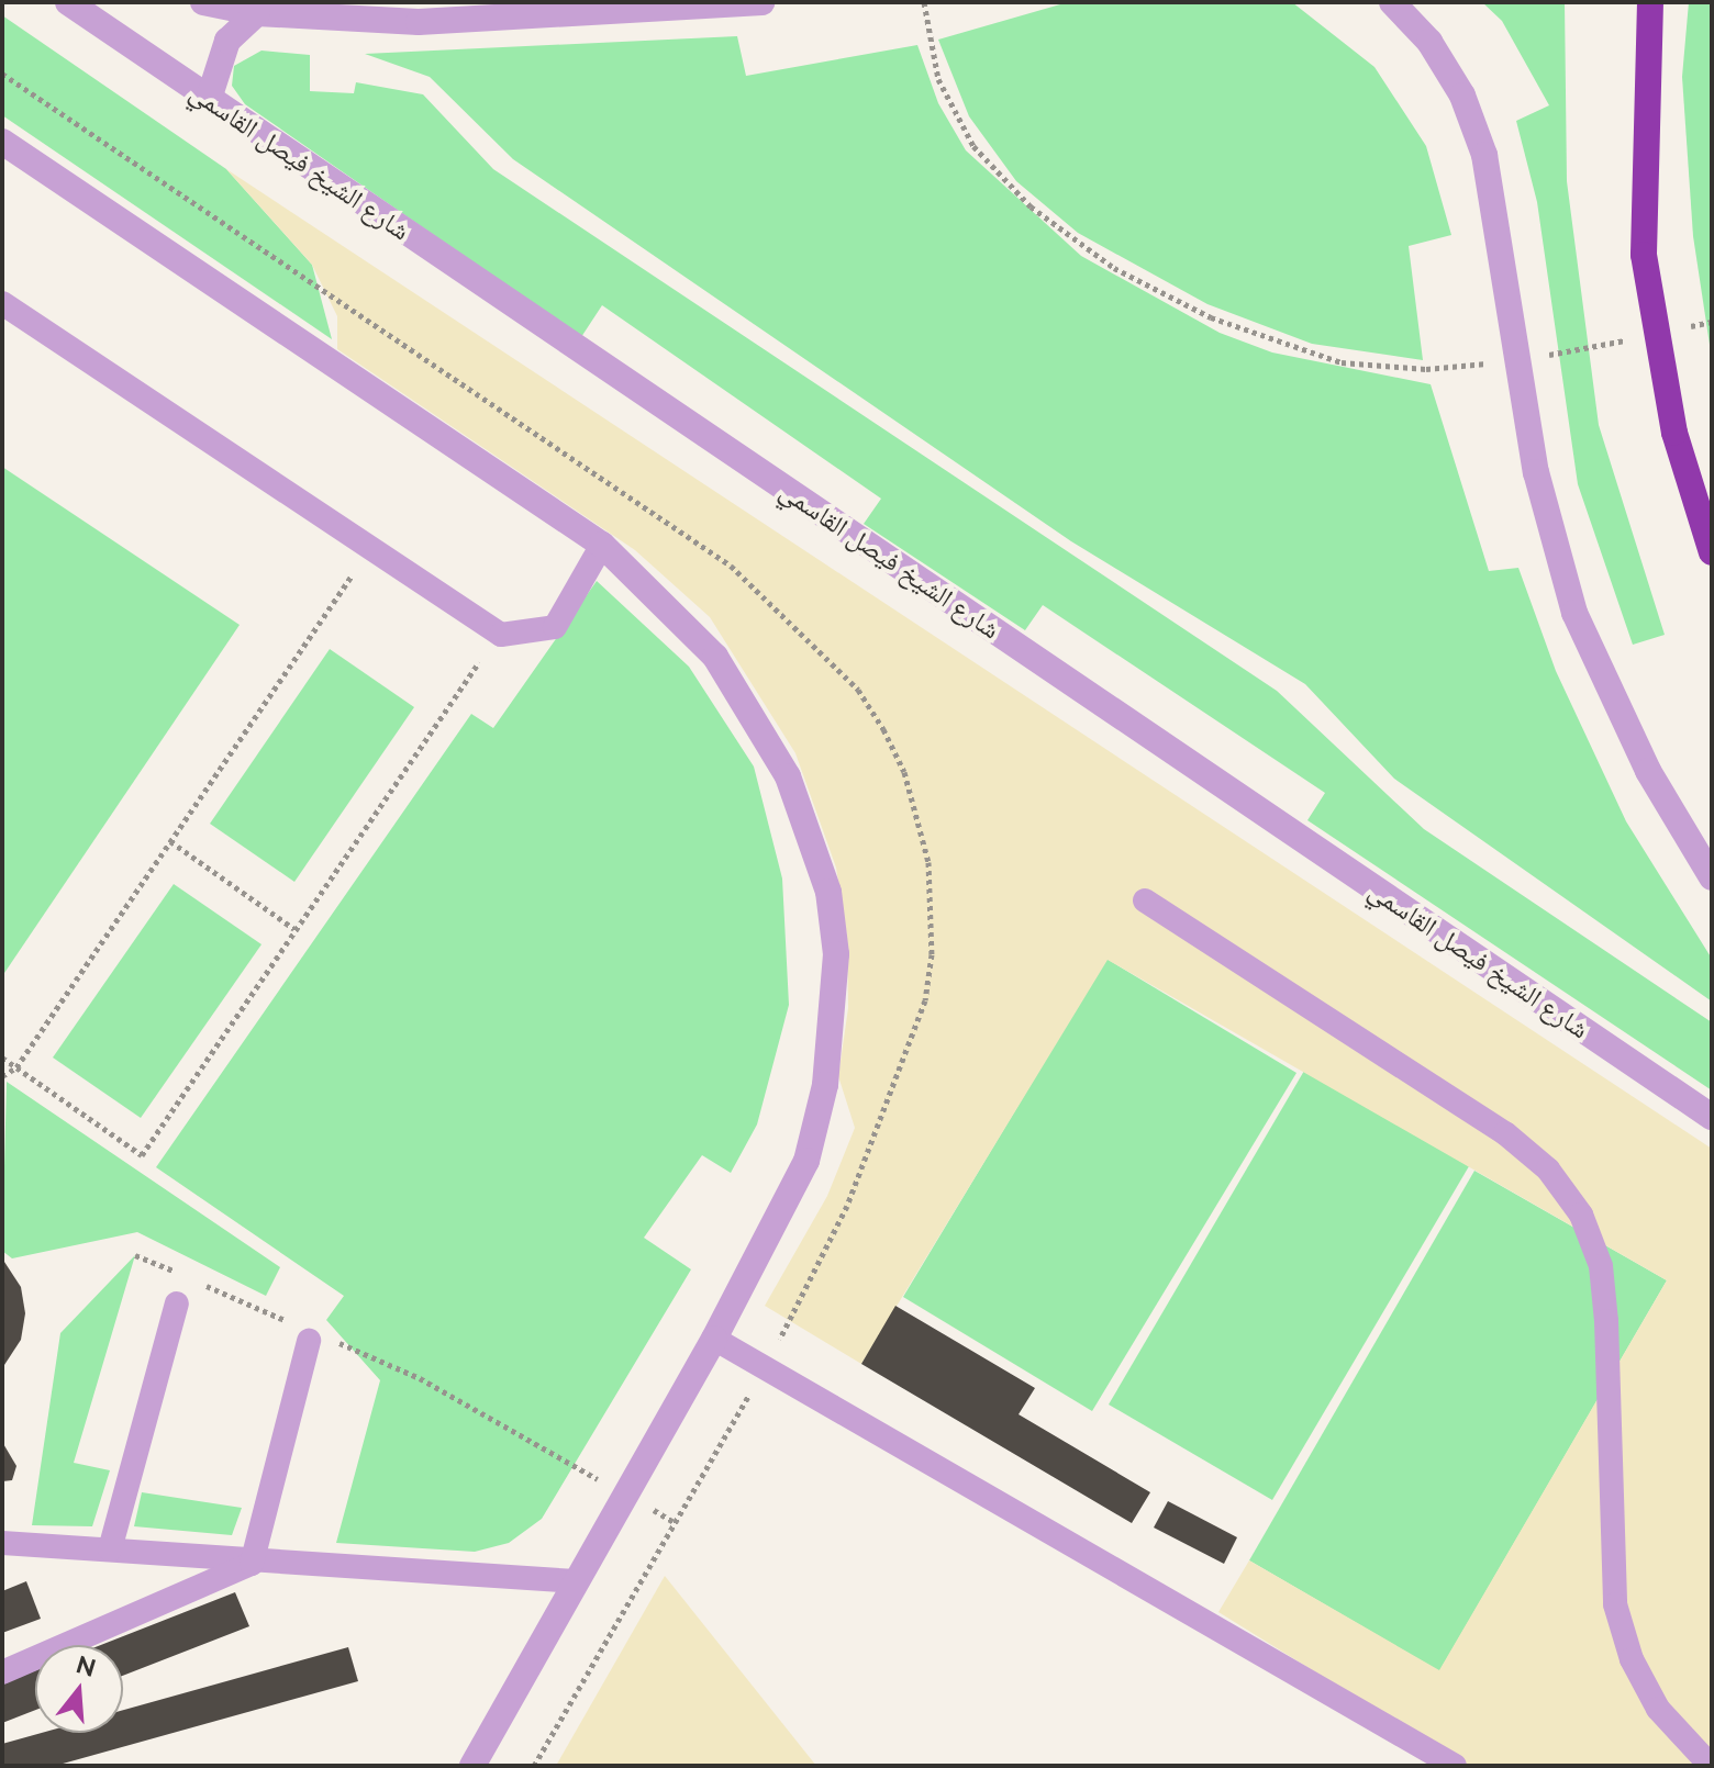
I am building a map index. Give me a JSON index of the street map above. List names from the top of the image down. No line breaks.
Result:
{"streets":{"street":["شارع الشيخ فيصل القاسمي"]},"north":"top"}
